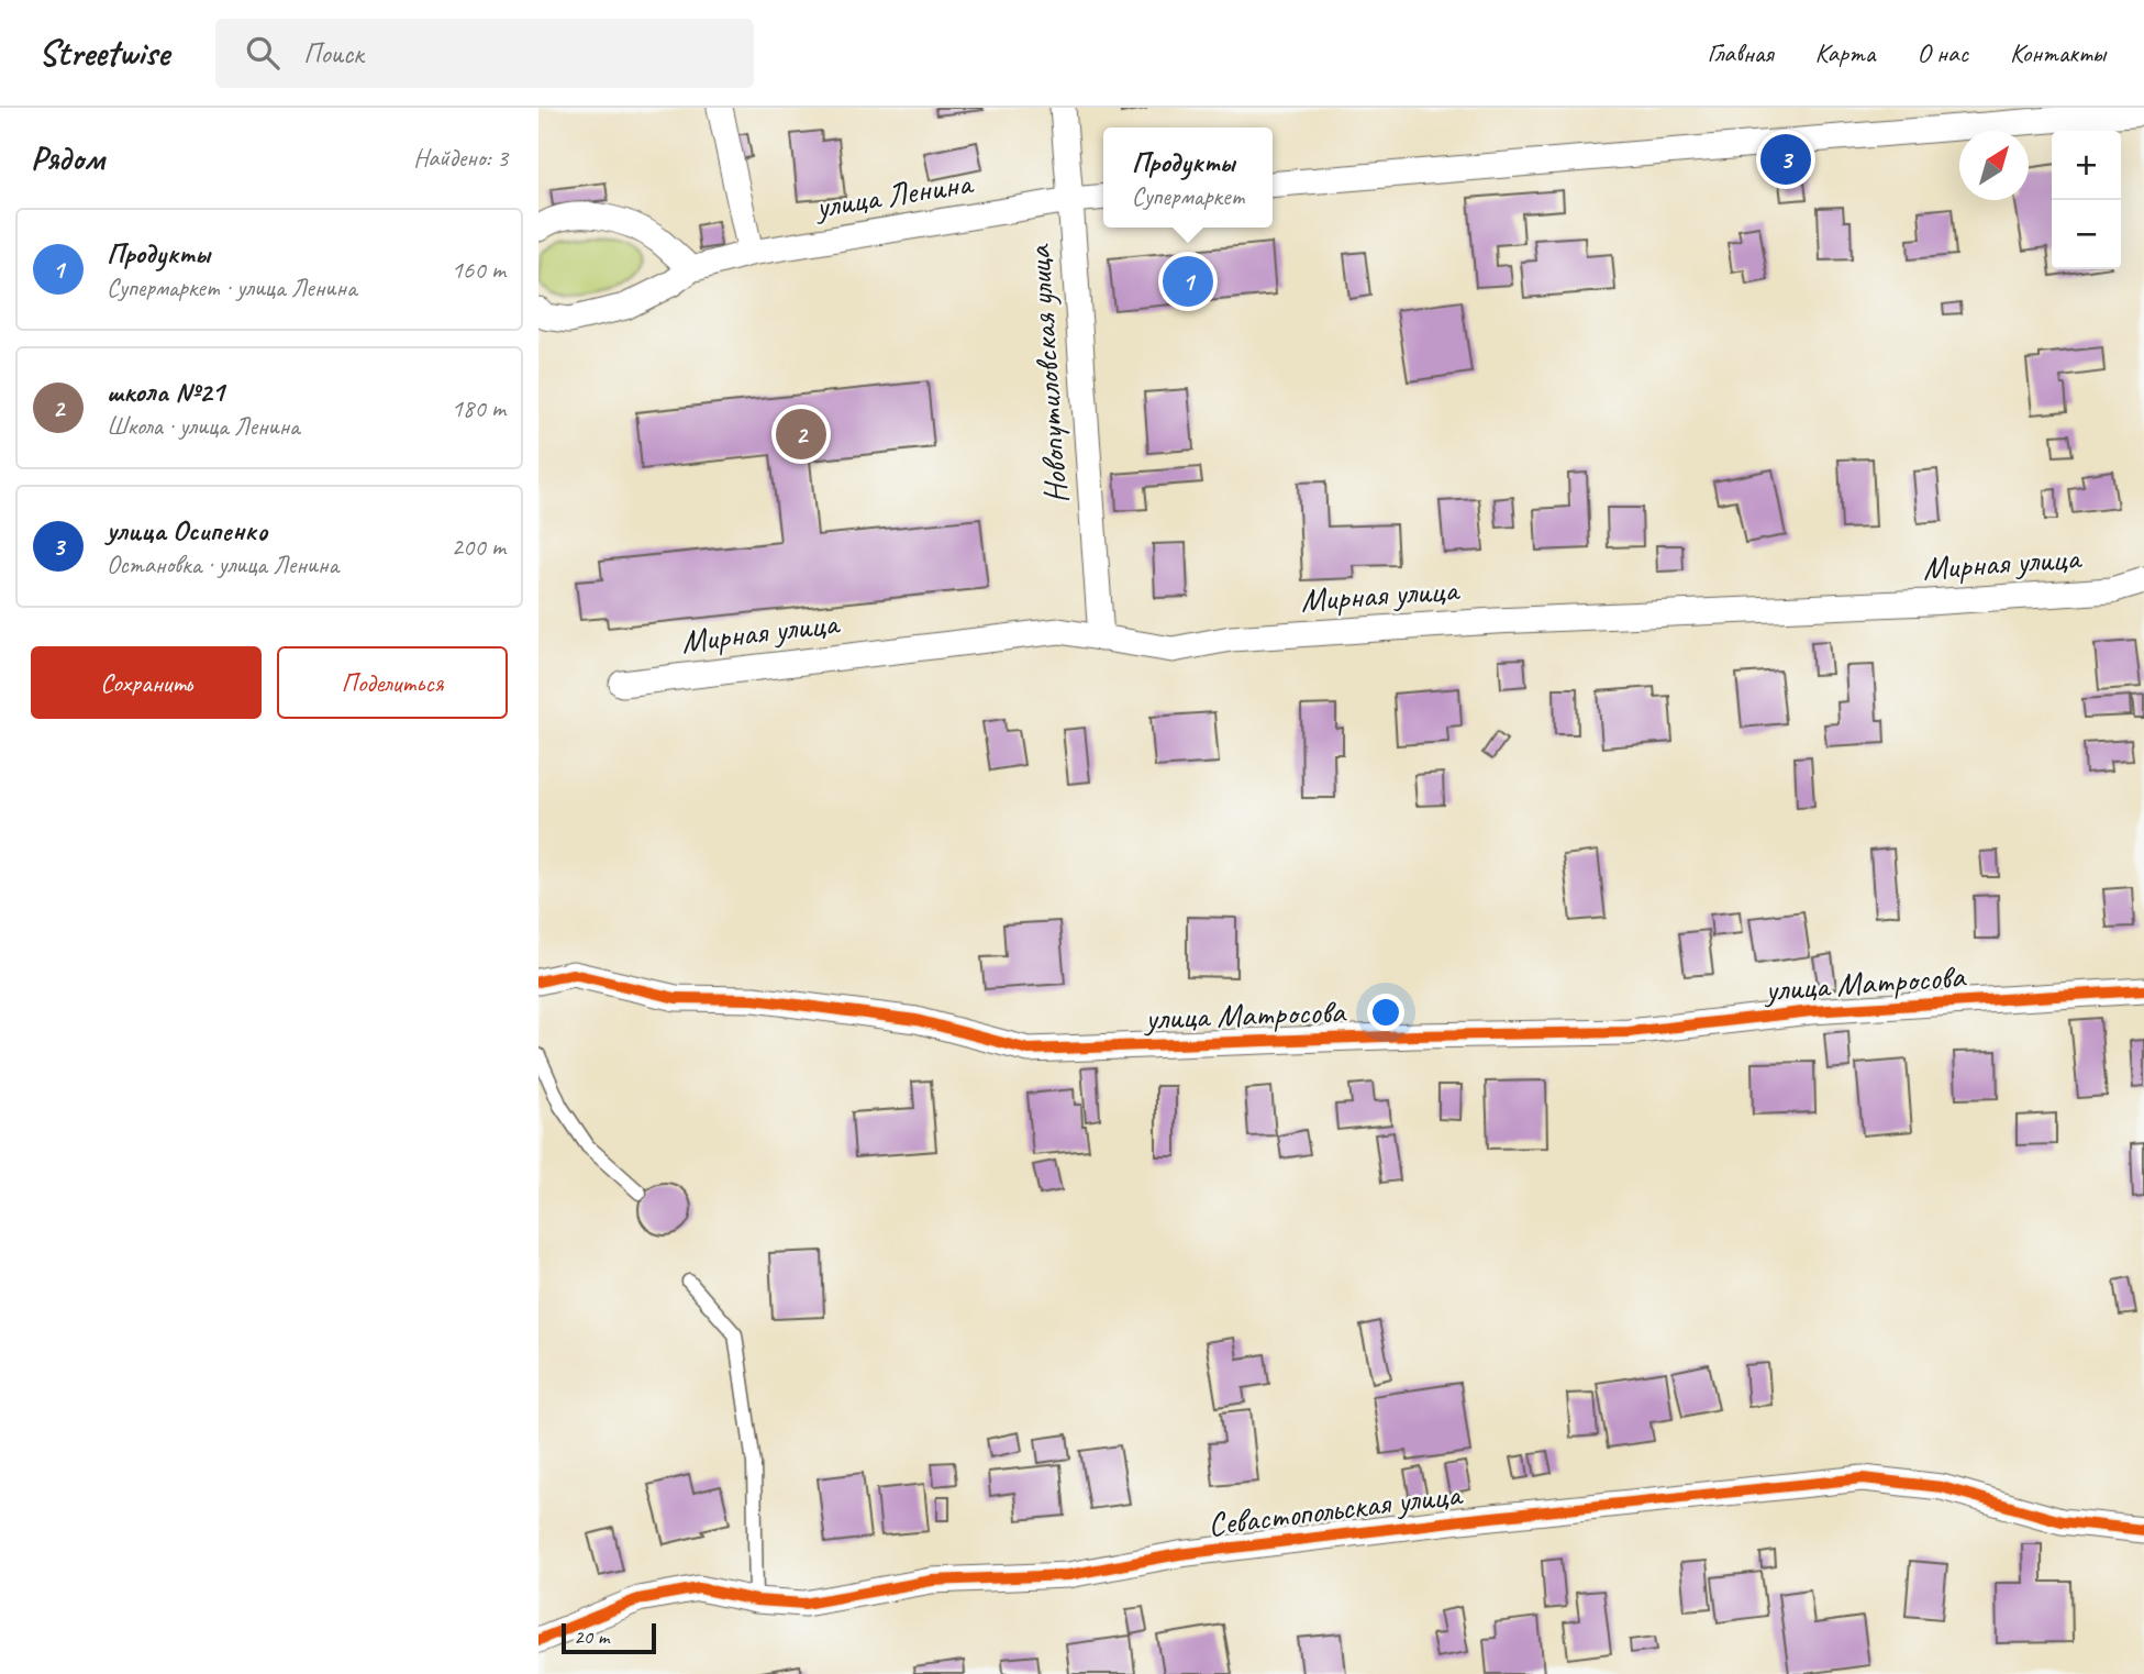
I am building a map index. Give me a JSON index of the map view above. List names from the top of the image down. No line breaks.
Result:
{"streets":{"street":["улица Ленина","Новопутиловская улица","Мирная улица","улица Матросова","Севастопольская улица"]},"crossings":[["улица Ленина","Новопутиловская улица"],["Новопутиловская улица","Мирная улица"]],"scale_bar":"20 m","north":"top right","page":{"header":"Streetwise","search":"Поиск","nav":["Главная","Карта","О нас","Контакты"],"heading":["Рядом","Найдено: 3"],"popup":["Продукты","Супермаркет"],"pins":["3","1","2"],"map_buttons":["+","−"],"list":[{"mark":"1","name":"Продукты","note":"Супермаркет · улица Ленина","value":"160 m"},{"mark":"2","name":"школа №21","note":"Школа · улица Ленина","value":"180 m"},{"mark":"3","name":"улица Осипенко","note":"Остановка · улица Ленина","value":"200 m"}],"buttons":["Сохранить","Поделиться"],"scale":"20 m"}}
